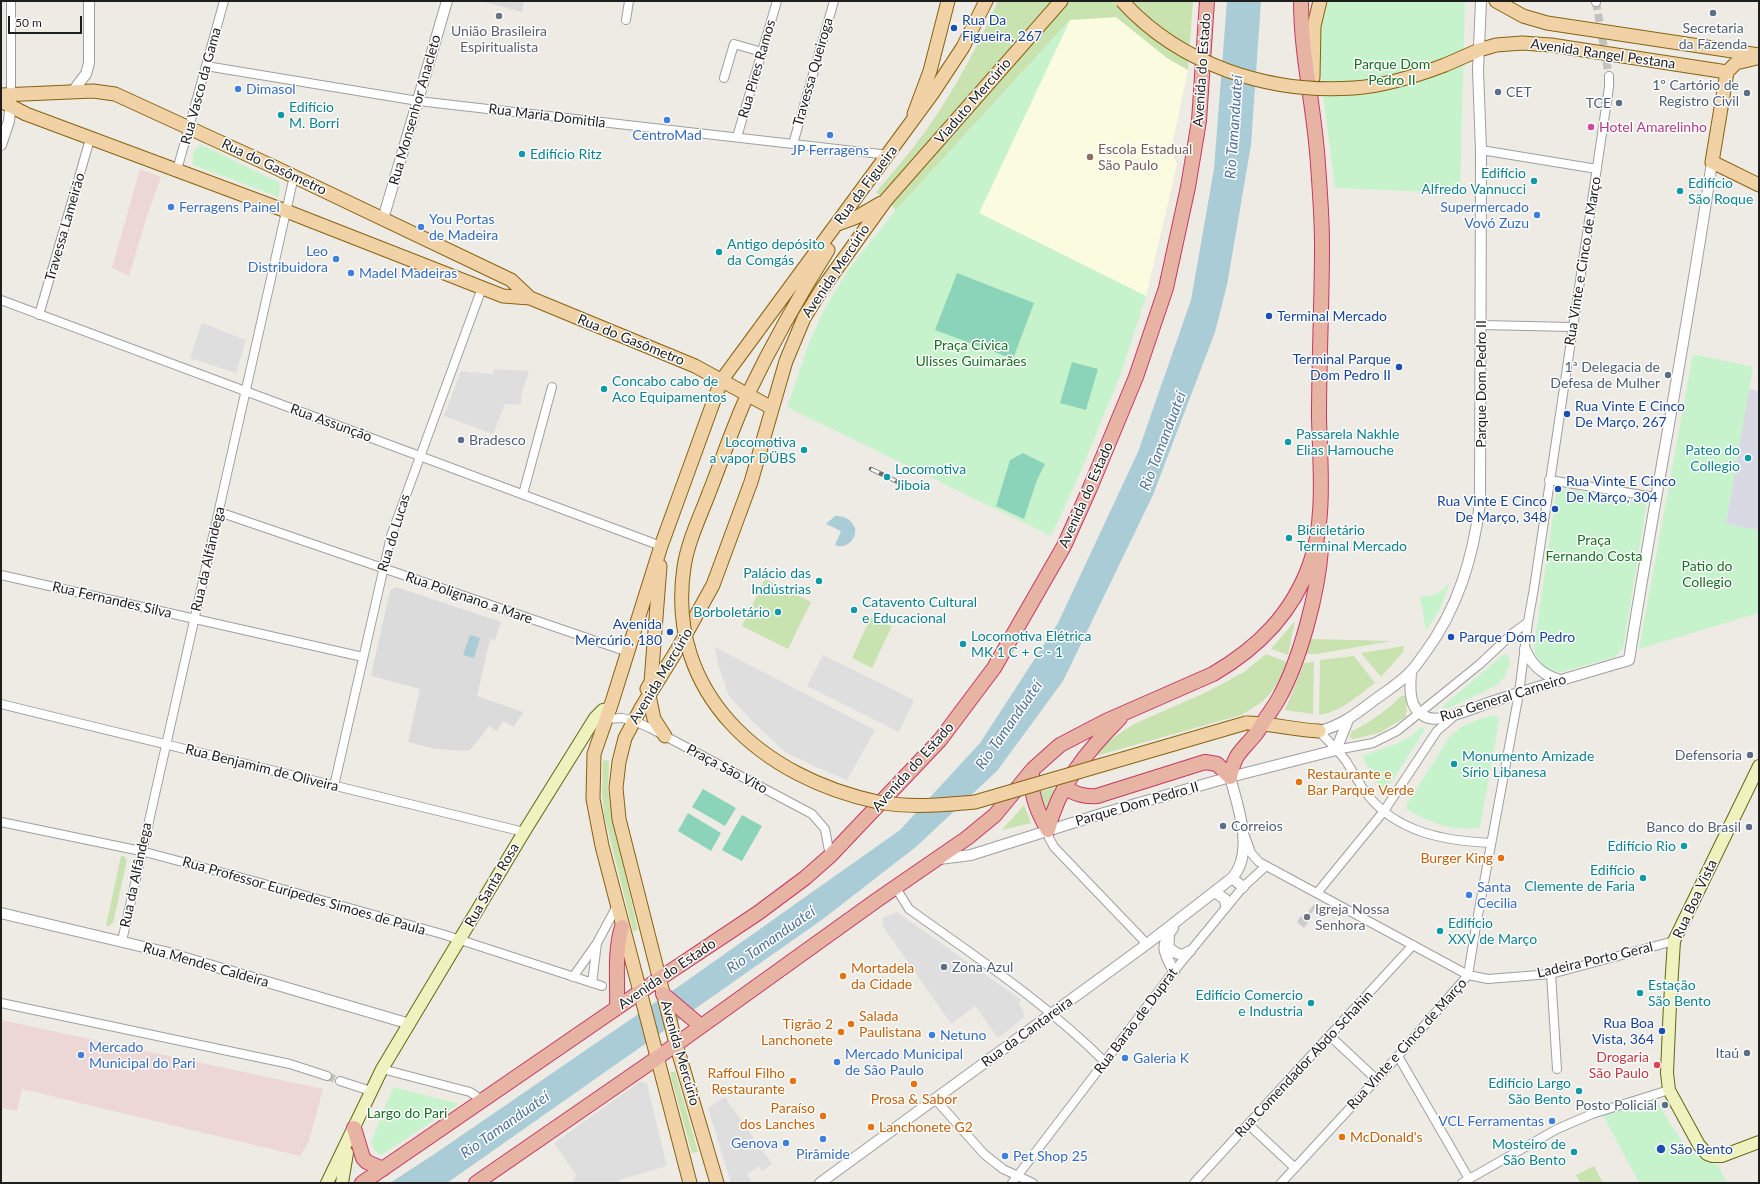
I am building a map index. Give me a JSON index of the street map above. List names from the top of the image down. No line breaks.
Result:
{"streets":{"highway":["Avenida do Estado"],"main road":["Avenida Rangel Pestana","Viaduto Mercúrio","Rua do Gasômetro","Rua da Figueira","Avenida Mercúrio","Rua Santa Rosa","Rua Boa Vista"],"street":["Rua Pires Ramos","Travessa Queiroga","Rua Vasco da Gama","Rua Monsenhor Anacleto","Rua Maria Domitila","Travessa Lameirão","Rua Vinte e Cinco de Março","Parque Dom Pedro II","Rua Assunção","Rua do Lucas","Rua da Alfândega","Rua Polignano a Mare","Rua Fernandes Silva","Rua General Carneiro","Rua Benjamim de Oliveira","Praça São Vito","Rua Professor Eurípedes Simoes de Paula","Ladeira Porto Geral","Rua Mendes Caldeira","Rua Barão de Duprat","Rua da Cantareira","Rua Comendador Abdo Schahin"]},"crossings":[["Avenida Rangel Pestana","Parque Dom Pedro II"],["Rua Pires Ramos","Rua Maria Domitila"],["Avenida do Estado","Avenida Mercúrio"],["Avenida do Estado","Praça São Vito"],["Travessa Queiroga","Rua Maria Domitila"],["Rua Vasco da Gama","Rua Maria Domitila"],["Rua Vasco da Gama","Rua do Gasômetro"],["Viaduto Mercúrio","Avenida Mercúrio"],["Rua Monsenhor Anacleto","Rua Maria Domitila"],["Rua Monsenhor Anacleto","Rua do Gasômetro"],["Rua Maria Domitila","Rua da Figueira"],["Rua do Gasômetro","Rua da Figueira"],["Rua do Gasômetro","Travessa Lameirão"],["Rua do Gasômetro","Avenida Mercúrio"],["Rua do Gasômetro","Rua do Lucas"],["Rua do Gasômetro","Rua da Alfândega"],["Rua da Figueira","Avenida Mercúrio"],["Travessa Lameirão","Rua Assunção"],["Rua Vinte e Cinco de Março","Rua General Carneiro"],["Rua Vinte e Cinco de Março","Ladeira Porto Geral"],["Avenida Mercúrio","Rua Assunção"],["Avenida Mercúrio","Rua Polignano a Mare"],["Avenida Mercúrio","Praça São Vito"],["Avenida Mercúrio","Rua Santa Rosa"],["Parque Dom Pedro II","Rua General Carneiro"],["Parque Dom Pedro II","Rua da Cantareira"],["Rua Assunção","Rua do Lucas"],["Rua Assunção","Rua da Alfândega"],["Rua do Lucas","Rua Polignano a Mare"],["Rua do Lucas","Rua Fernandes Silva"],["Rua do Lucas","Rua Benjamim de Oliveira"],["Rua da Alfândega","Rua Polignano a Mare"],["Rua da Alfândega","Rua Fernandes Silva"],["Rua da Alfândega","Rua Benjamim de Oliveira"],["Rua da Alfândega","Rua Professor Eurípedes Simoes de Paula"],["Rua da Alfândega","Rua Mendes Caldeira"],["Rua Benjamim de Oliveira","Rua Santa Rosa"],["Praça São Vito","Rua Santa Rosa"],["Rua Santa Rosa","Rua Professor Eurípedes Simoes de Paula"],["Rua Santa Rosa","Rua Mendes Caldeira"],["Rua Boa Vista","Ladeira Porto Geral"],["Ladeira Porto Geral","Rua Barão de Duprat"],["Ladeira Porto Geral","Rua da Cantareira"],["Ladeira Porto Geral","Rua Comendador Abdo Schahin"]],"water":["Rio Tamanduateí"],"parks":["Parque Dom Pedro II","Praça Cívica Ulisses Guimarães","Praça Fernando Costa","Patio do Collegio","Largo do Pari"],"places":["Secretaria da Fazenda","União Brasileira Espiritualista","Rua Da Figueira, 267","Dimasol","CET","1º Cartório de Registro Civil","TCE","Edifício M. Borri","CentroMad","Hotel Amarelinho","JP Ferragens","Edifício Ritz","Escola Estadual São Paulo","Edifício Alfredo Vannucci","Edifício São Roque","Ferragens Painel","Supermercado Vovó Zuzu","You Portas de Madeira","Antigo depósito da Comgás","Leo Distribuidora","Madel Madeiras","Terminal Mercado","Terminal Parque Dom Pedro II","1ª Delegacia de Defesa de Mulher","Concabo cabo de Aco Equipamentos","Rua Vinte E Cinco De Março, 267","Bradesco","Passarela Nakhle Elias Hamouche","Locomotiva a vapor DÜBS","Pateo do Collegio","Locomotiva Jiboia","Rua Vinte E Cinco De Março, 304","Rua Vinte E Cinco De Março, 348","Bicicletário Terminal Mercado","Palácio das Indústrias","Catavento Cultural e Educacional","Borboletário","Avenida Mercúrio, 180","Parque Dom Pedro","Locomotiva Elétrica MK 1 C + C - 1","Defensoria","Monumento Amizade Sírio Libanesa","Restaurante e Bar Parque Verde","Correios","Banco do Brasil","Edifício Rio","Burger King","Edifício Clemente de Faria","Santa Cecilia","Igreja Nossa Senhora","Edifício XXV de Março","Zona Azul","Mortadela da Cidade","Estação São Bento","Edifício Comercio e Industria","Salada Paulistana","Rua Boa Vista, 364","Tigrão 2 Lanchonete","Netuno","Itaú","Mercado Municipal do Pari","Galeria K","Mercado Municipal de São Paulo","Drogaria São Paulo","Raffoul Filho Restaurante","Prosa & Sabor","Edifício Largo São Bento","Posto Policial","Paraíso dos Lanches","VCL Ferramentas","Lanchonete G2","McDonald's","Pirâmide","Genova","São Bento","Mosteiro de São Bento","Pet Shop 25"],"scale_bar":"50 m"}
